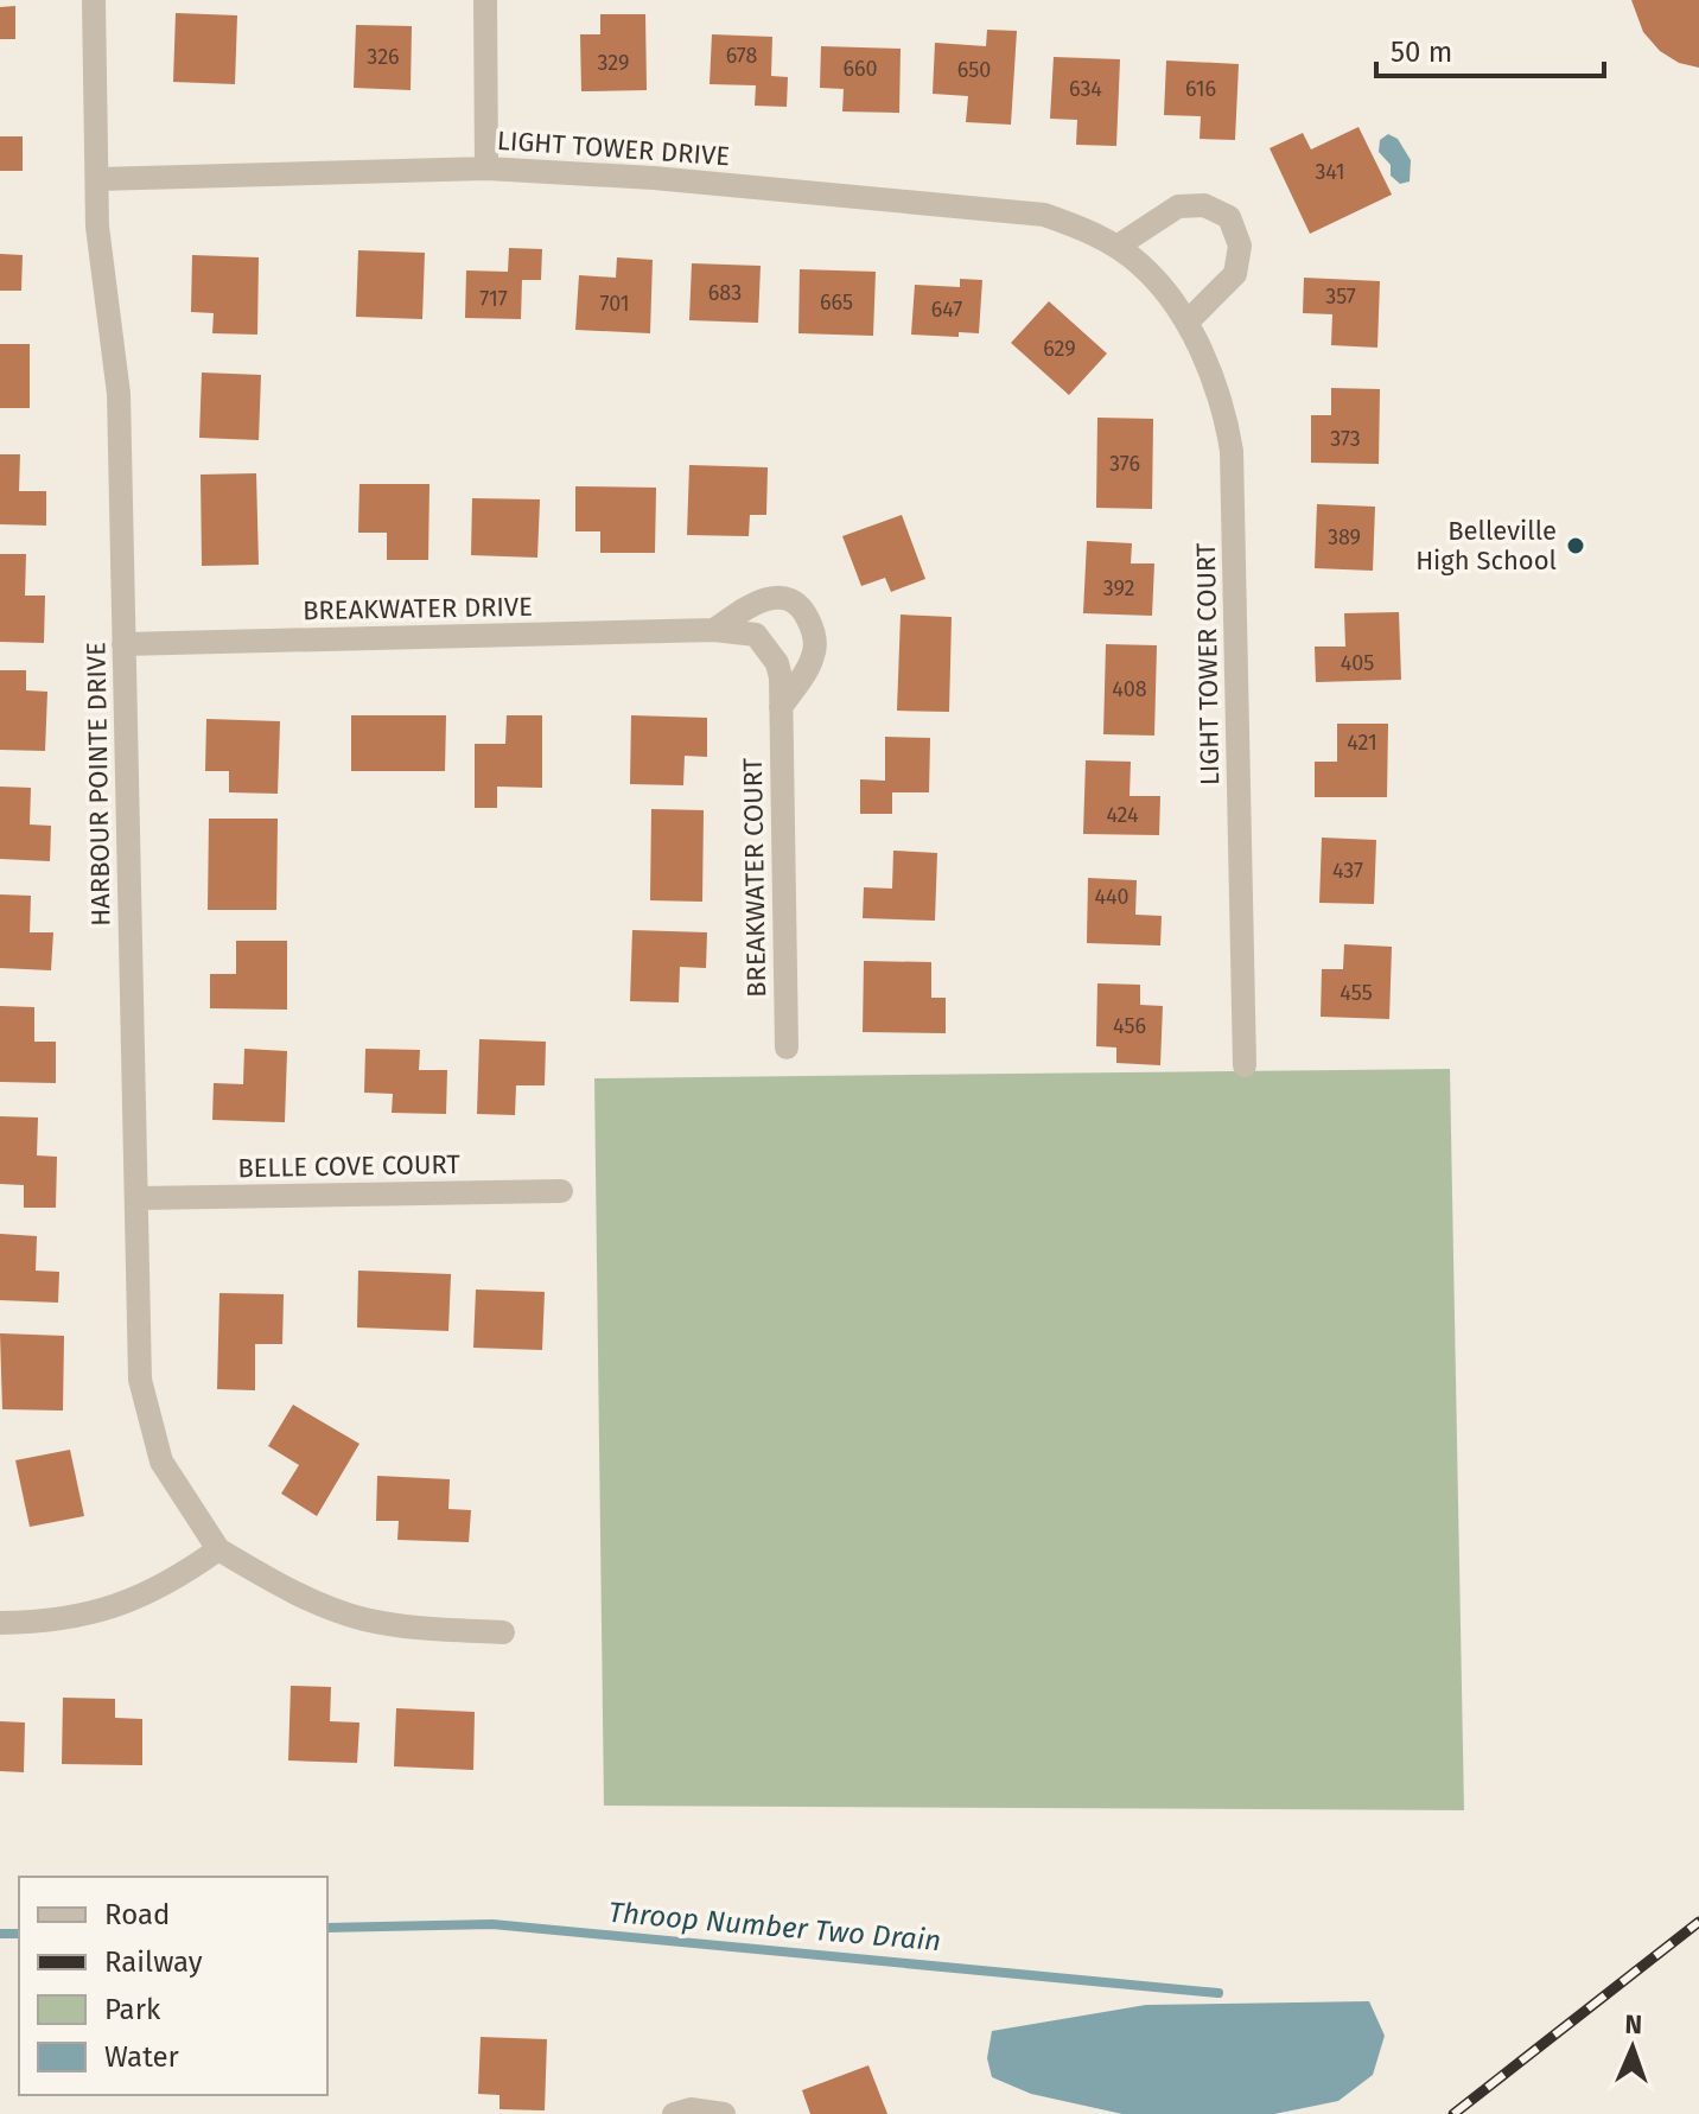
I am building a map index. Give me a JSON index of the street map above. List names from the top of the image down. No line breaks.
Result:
{"streets":{"street":["LIGHT TOWER DRIVE","BREAKWATER DRIVE","LIGHT TOWER COURT","HARBOUR POINTE DRIVE","BREAKWATER COURT","BELLE COVE COURT"]},"crossings":[["LIGHT TOWER DRIVE","LIGHT TOWER COURT"],["LIGHT TOWER DRIVE","HARBOUR POINTE DRIVE"],["BREAKWATER DRIVE","HARBOUR POINTE DRIVE"],["BREAKWATER DRIVE","BREAKWATER COURT"],["HARBOUR POINTE DRIVE","BELLE COVE COURT"]],"water":["Throop Number Two Drain"],"places":["Belleville High School"],"house_numbers":["678","326","329","660","650","634","616","341","683","357","717","665","701","647","629","373","376","389","392","405","408","421","424","437","440","455","456"],"legend":["Road","Railway","Park","Water"],"scale_bar":"50 m","north":"top"}
